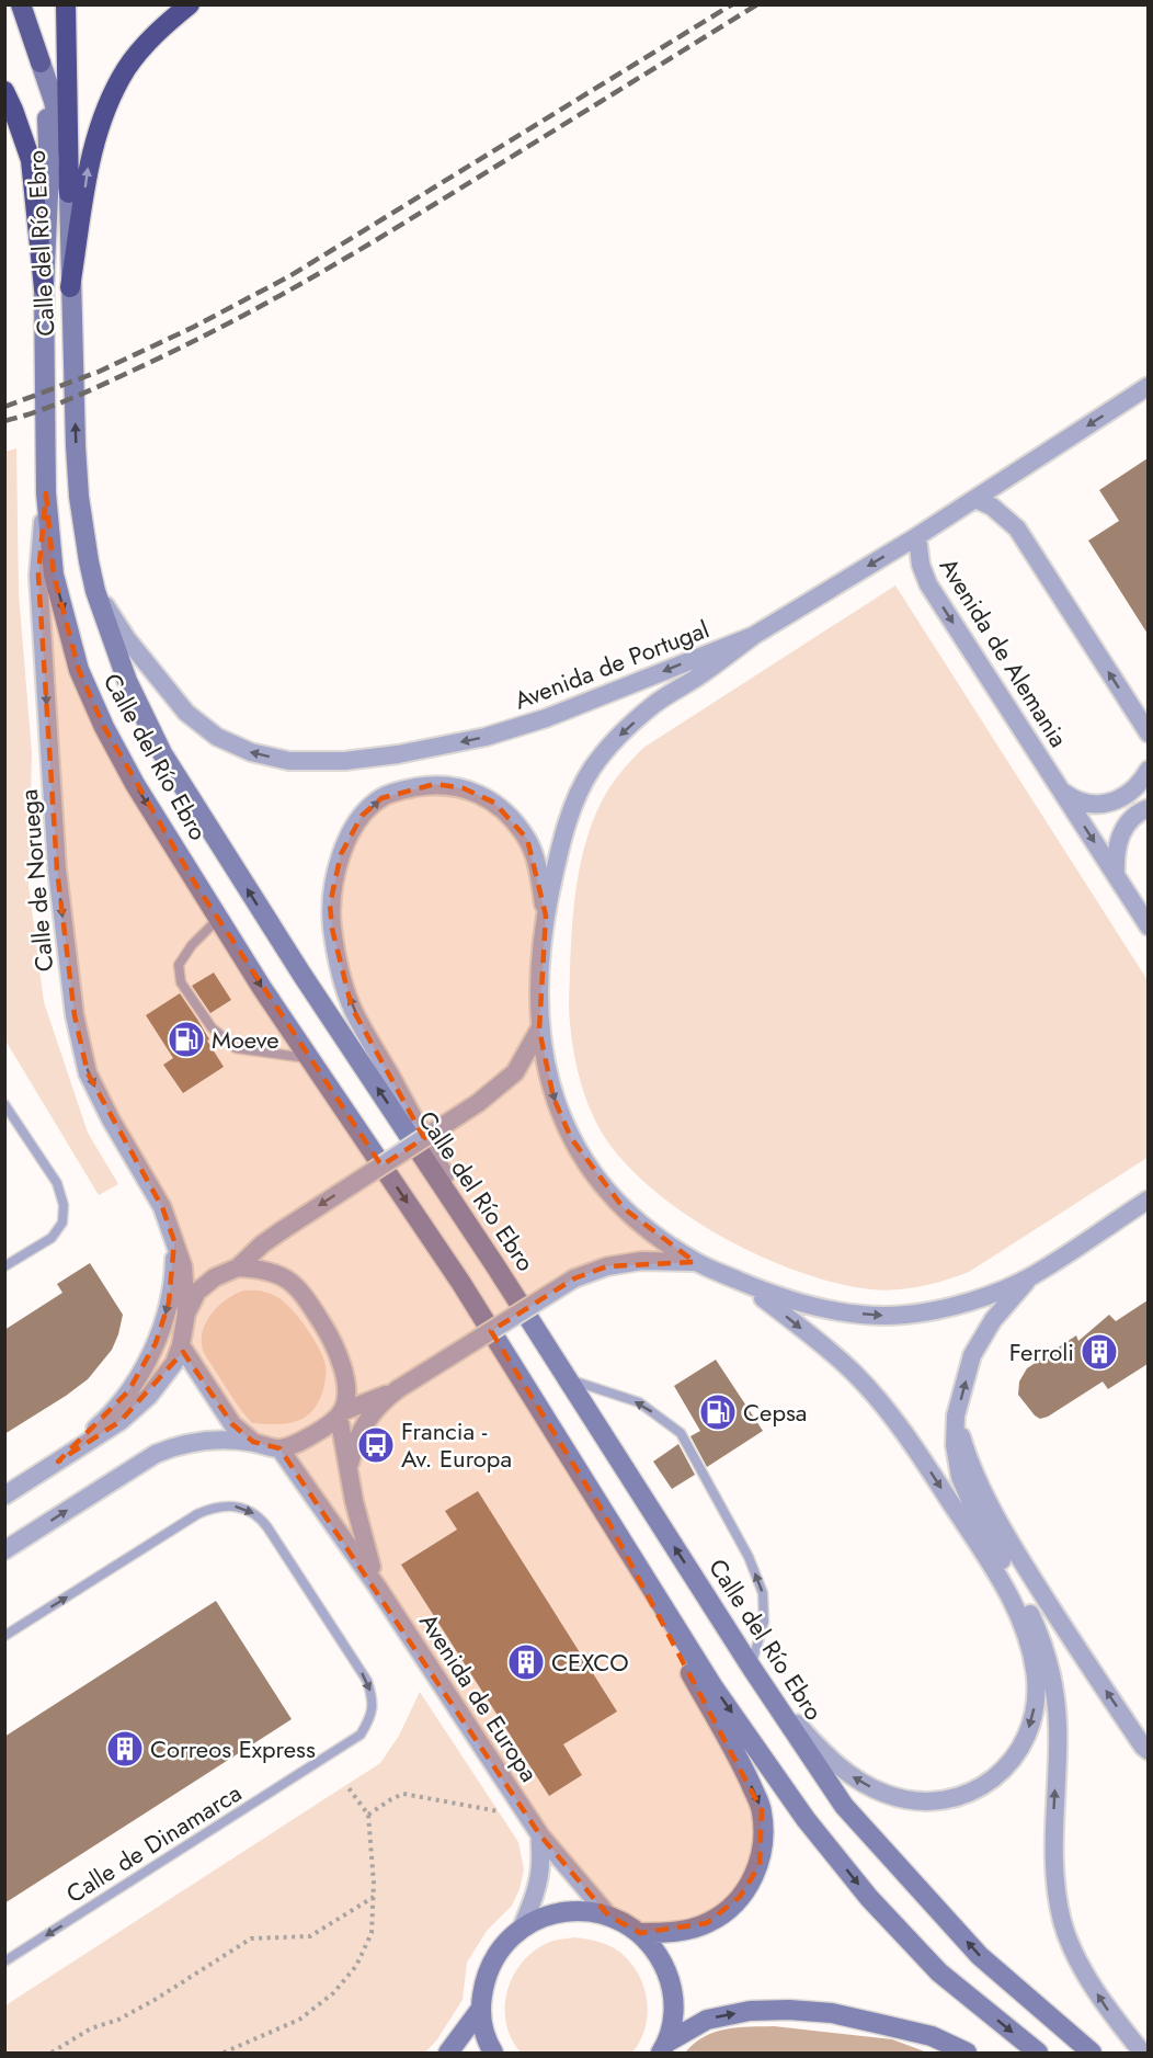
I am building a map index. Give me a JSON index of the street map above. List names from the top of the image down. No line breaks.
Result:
{"streets":{"main road":["Calle del Río Ebro"],"street":["Avenida de Alemania","Avenida de Portugal","Calle de Noruega","Avenida de Europa"],"lane":["Calle de Dinamarca"]},"crossings":[["Calle del Río Ebro","Avenida de Portugal"],["Calle del Río Ebro","Calle de Noruega"],["Avenida de Alemania","Avenida de Portugal"],["Calle de Noruega","Avenida de Europa"]],"one_way":["Avenida de Portugal","Calle de Noruega"],"places":{"fuel station":["Moeve","Cepsa"],"building":["Ferroli","CEXCO","Correos Express"],"bus stop":["Francia - Av. Europa"]}}
